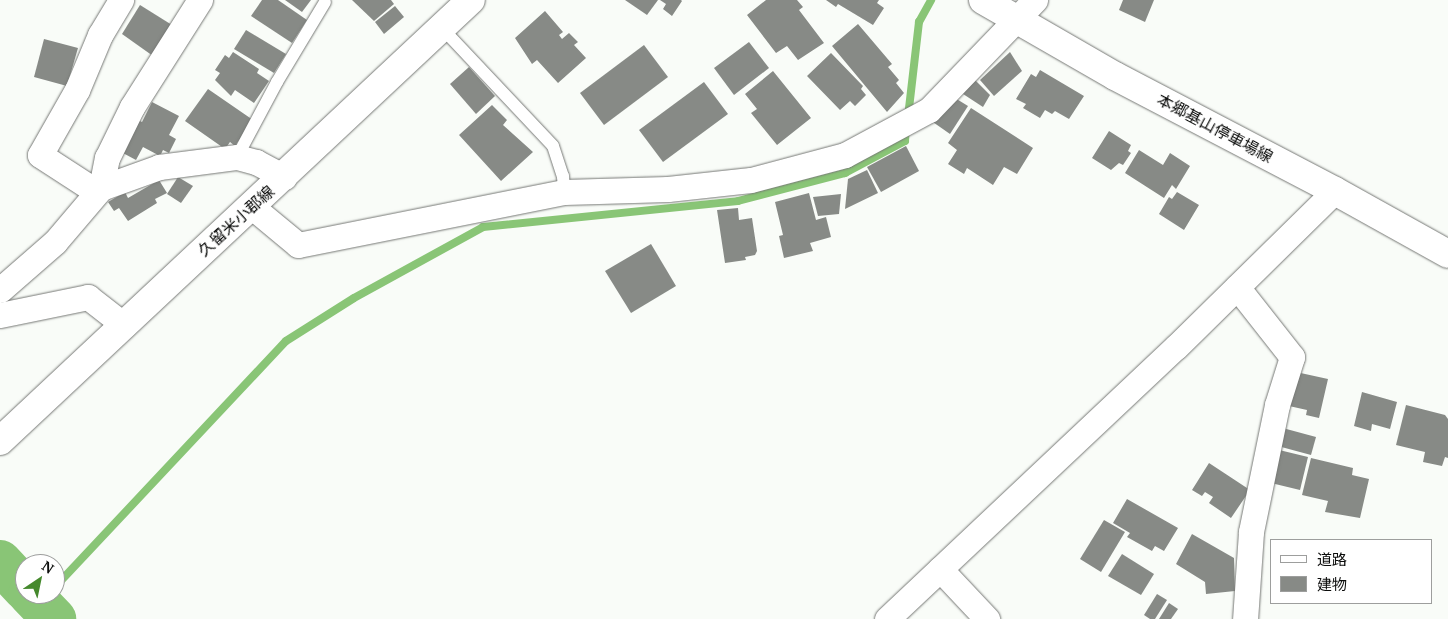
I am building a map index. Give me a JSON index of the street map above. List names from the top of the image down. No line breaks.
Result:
{"streets":{"main road":["本郷基山停車場線","久留米小郡線"]},"legend":["道路","建物"],"north":"top right"}
